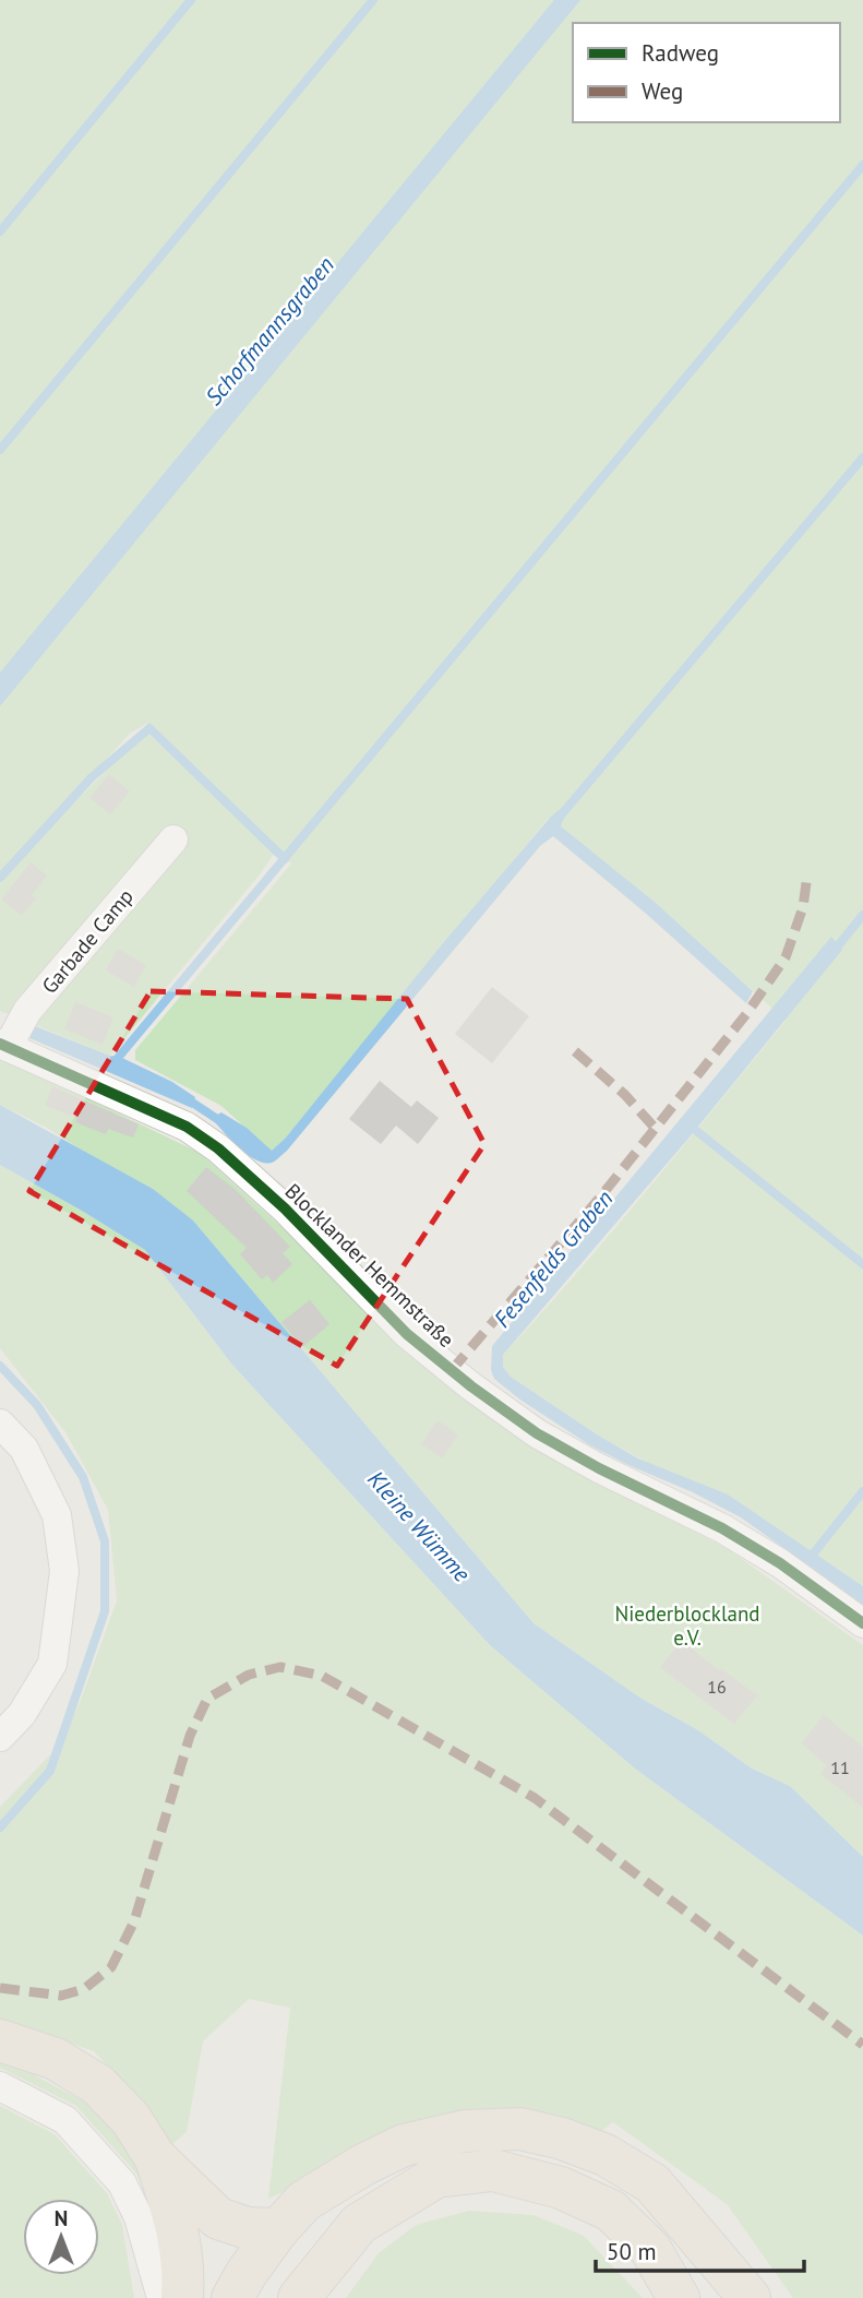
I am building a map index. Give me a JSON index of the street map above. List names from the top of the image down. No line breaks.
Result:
{"streets":{"street":["Garbade Camp","Blocklander Hemmstraße"]},"crossings":[["Garbade Camp","Blocklander Hemmstraße"]],"water":["Schorfmannsgraben","Fesenfelds Graben","Kleine Wümme"],"parks":["Niederblockland e.V."],"house_numbers":["16","11"],"legend":["Radweg","Weg"],"scale_bar":"50 m","north":"top"}
